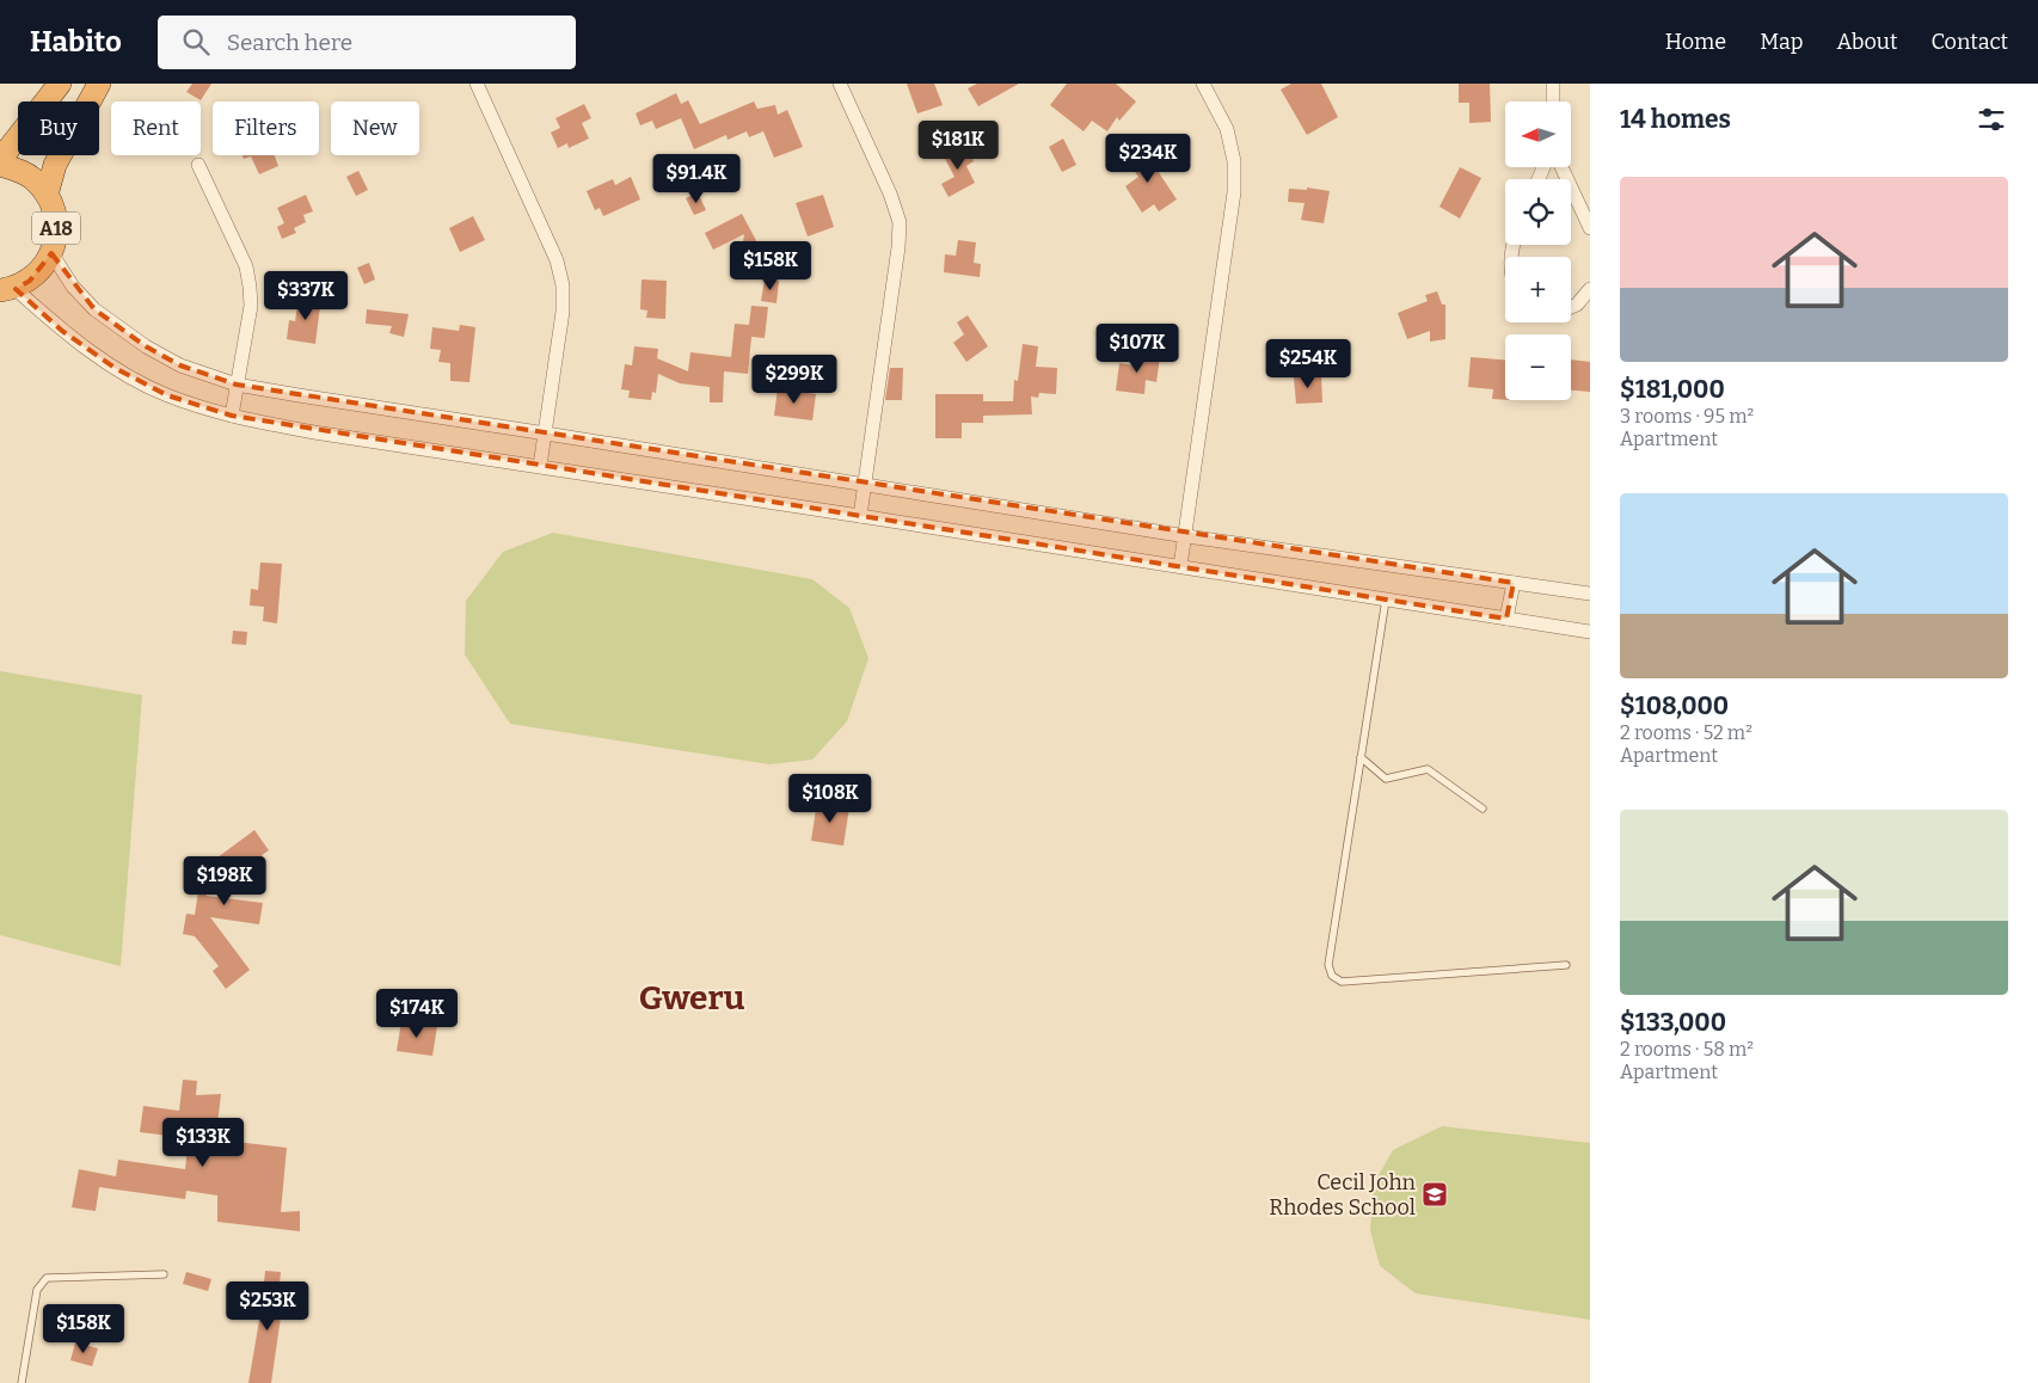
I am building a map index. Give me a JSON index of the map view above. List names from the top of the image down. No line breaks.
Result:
{"streets":{"highway":["A18"]},"districts":["Gweru"],"places":{"school or university":["Cecil John Rhodes School"]},"north":"left","page":{"header":"Habito","search":"Search here","nav":["Home","Map","About","Contact"],"heading":"14 homes","map_buttons":["+","−"],"chip":["Buy","Rent","Filters","New"],"price":["$181K","$234K","$91.4K","$158K","$337K","$107K","$254K","$299K","$108K","$198K","$174K","$133K","$253K","$158K"],"list":[{"name":"$181,000","note":"3 rooms · 95 m² · Apartment"},{"name":"$108,000","note":"2 rooms · 52 m² · Apartment"},{"name":"$133,000","note":"2 rooms · 58 m² · Apartment"}]}}
